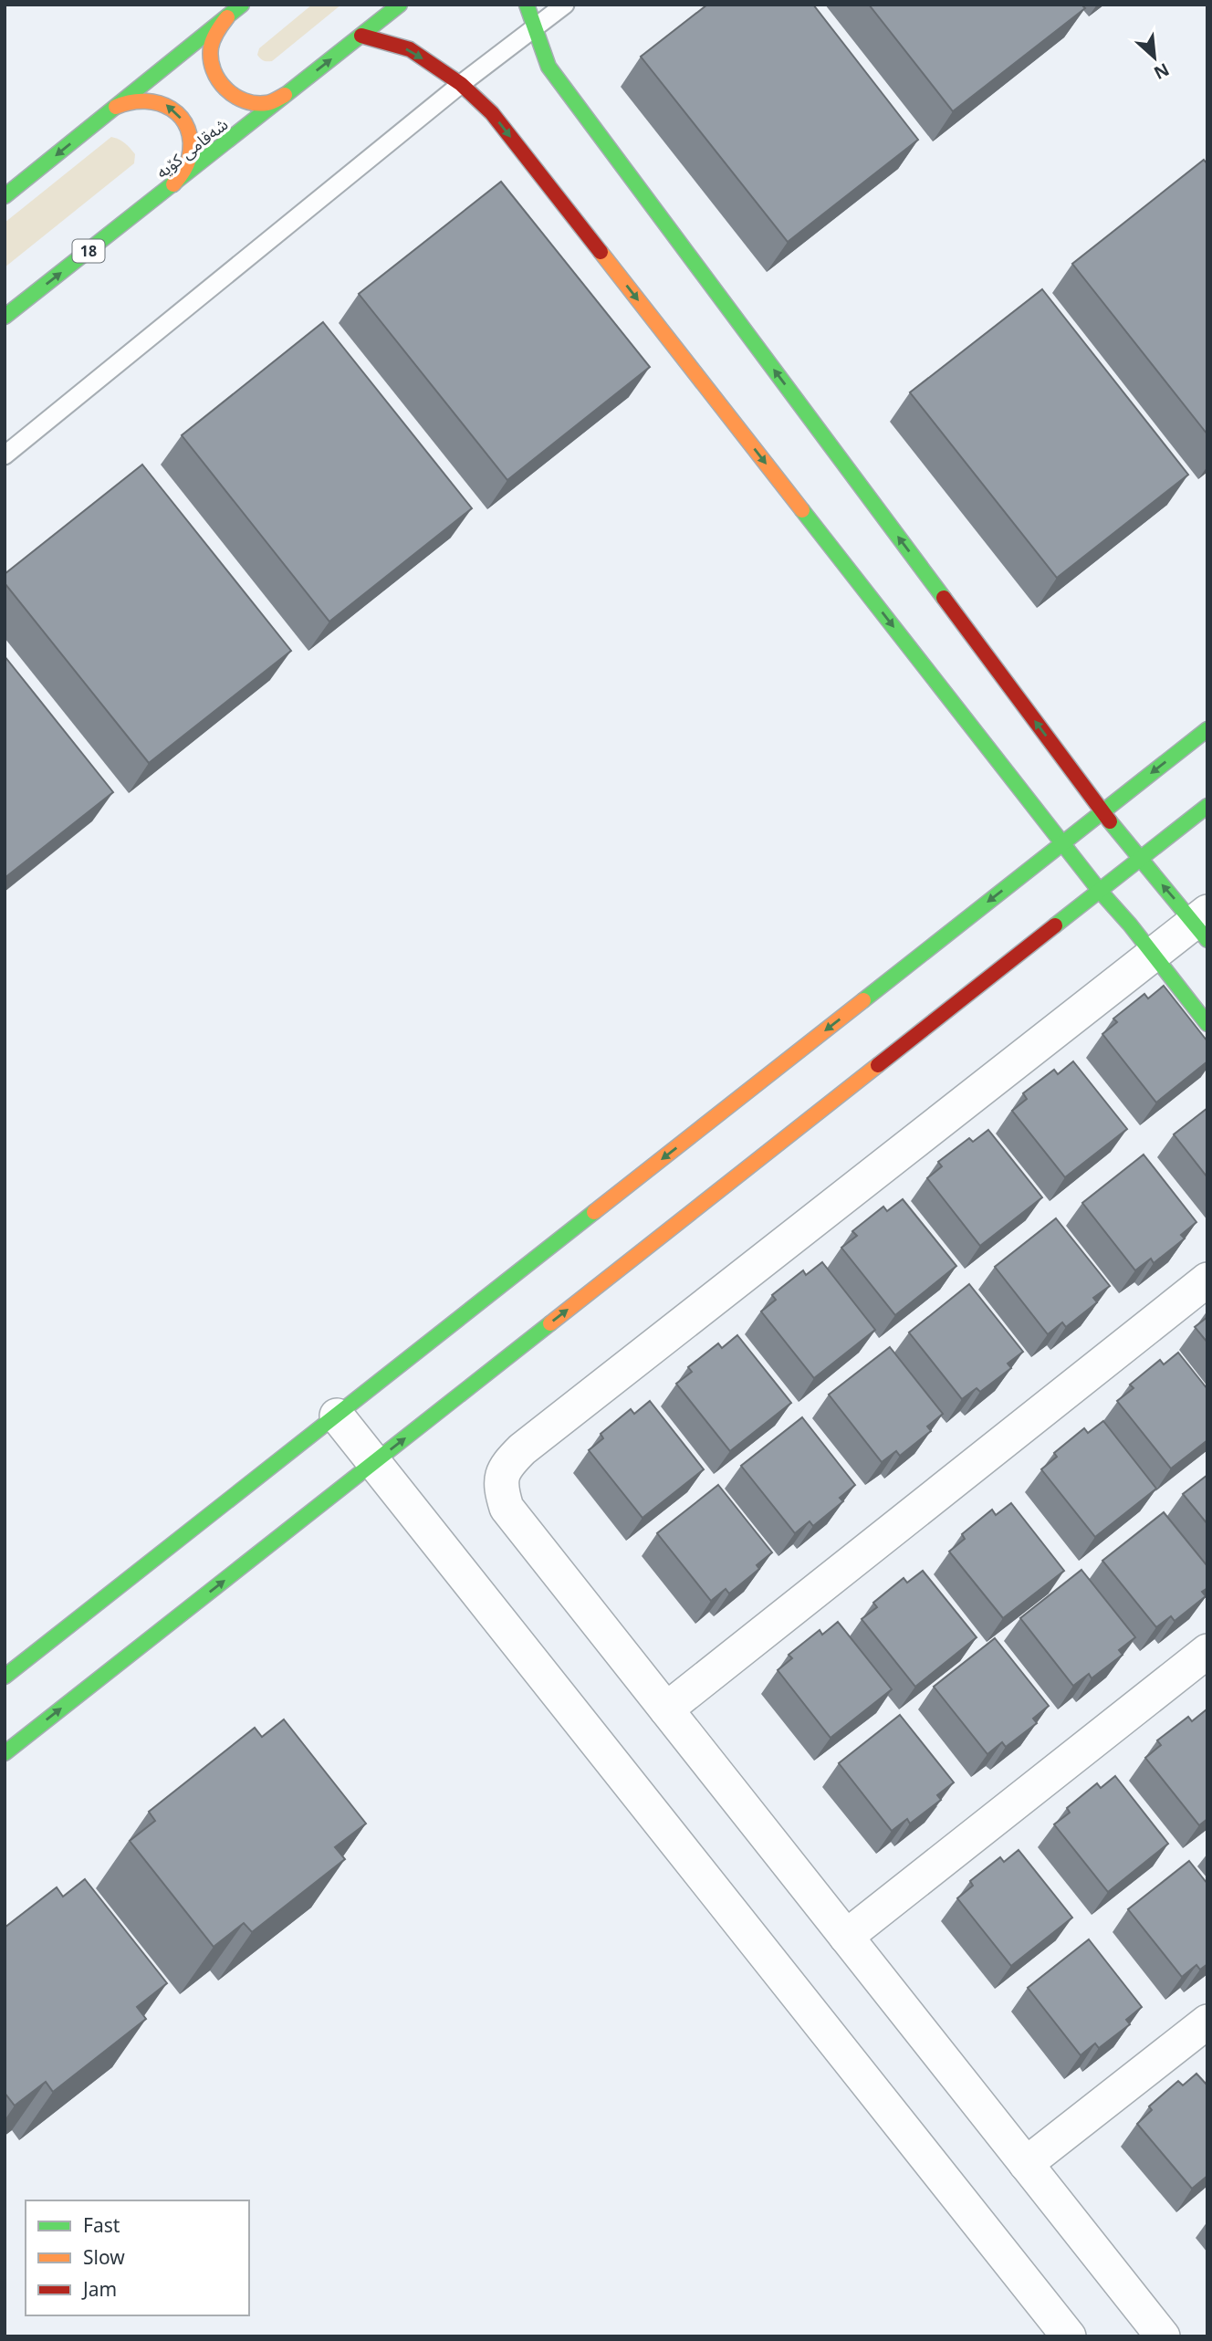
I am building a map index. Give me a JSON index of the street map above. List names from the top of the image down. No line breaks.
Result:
{"streets":{"main road":["شەقامی کۆیە","18"]},"legend":["Fast","Slow","Jam"],"north":"bottom right"}
